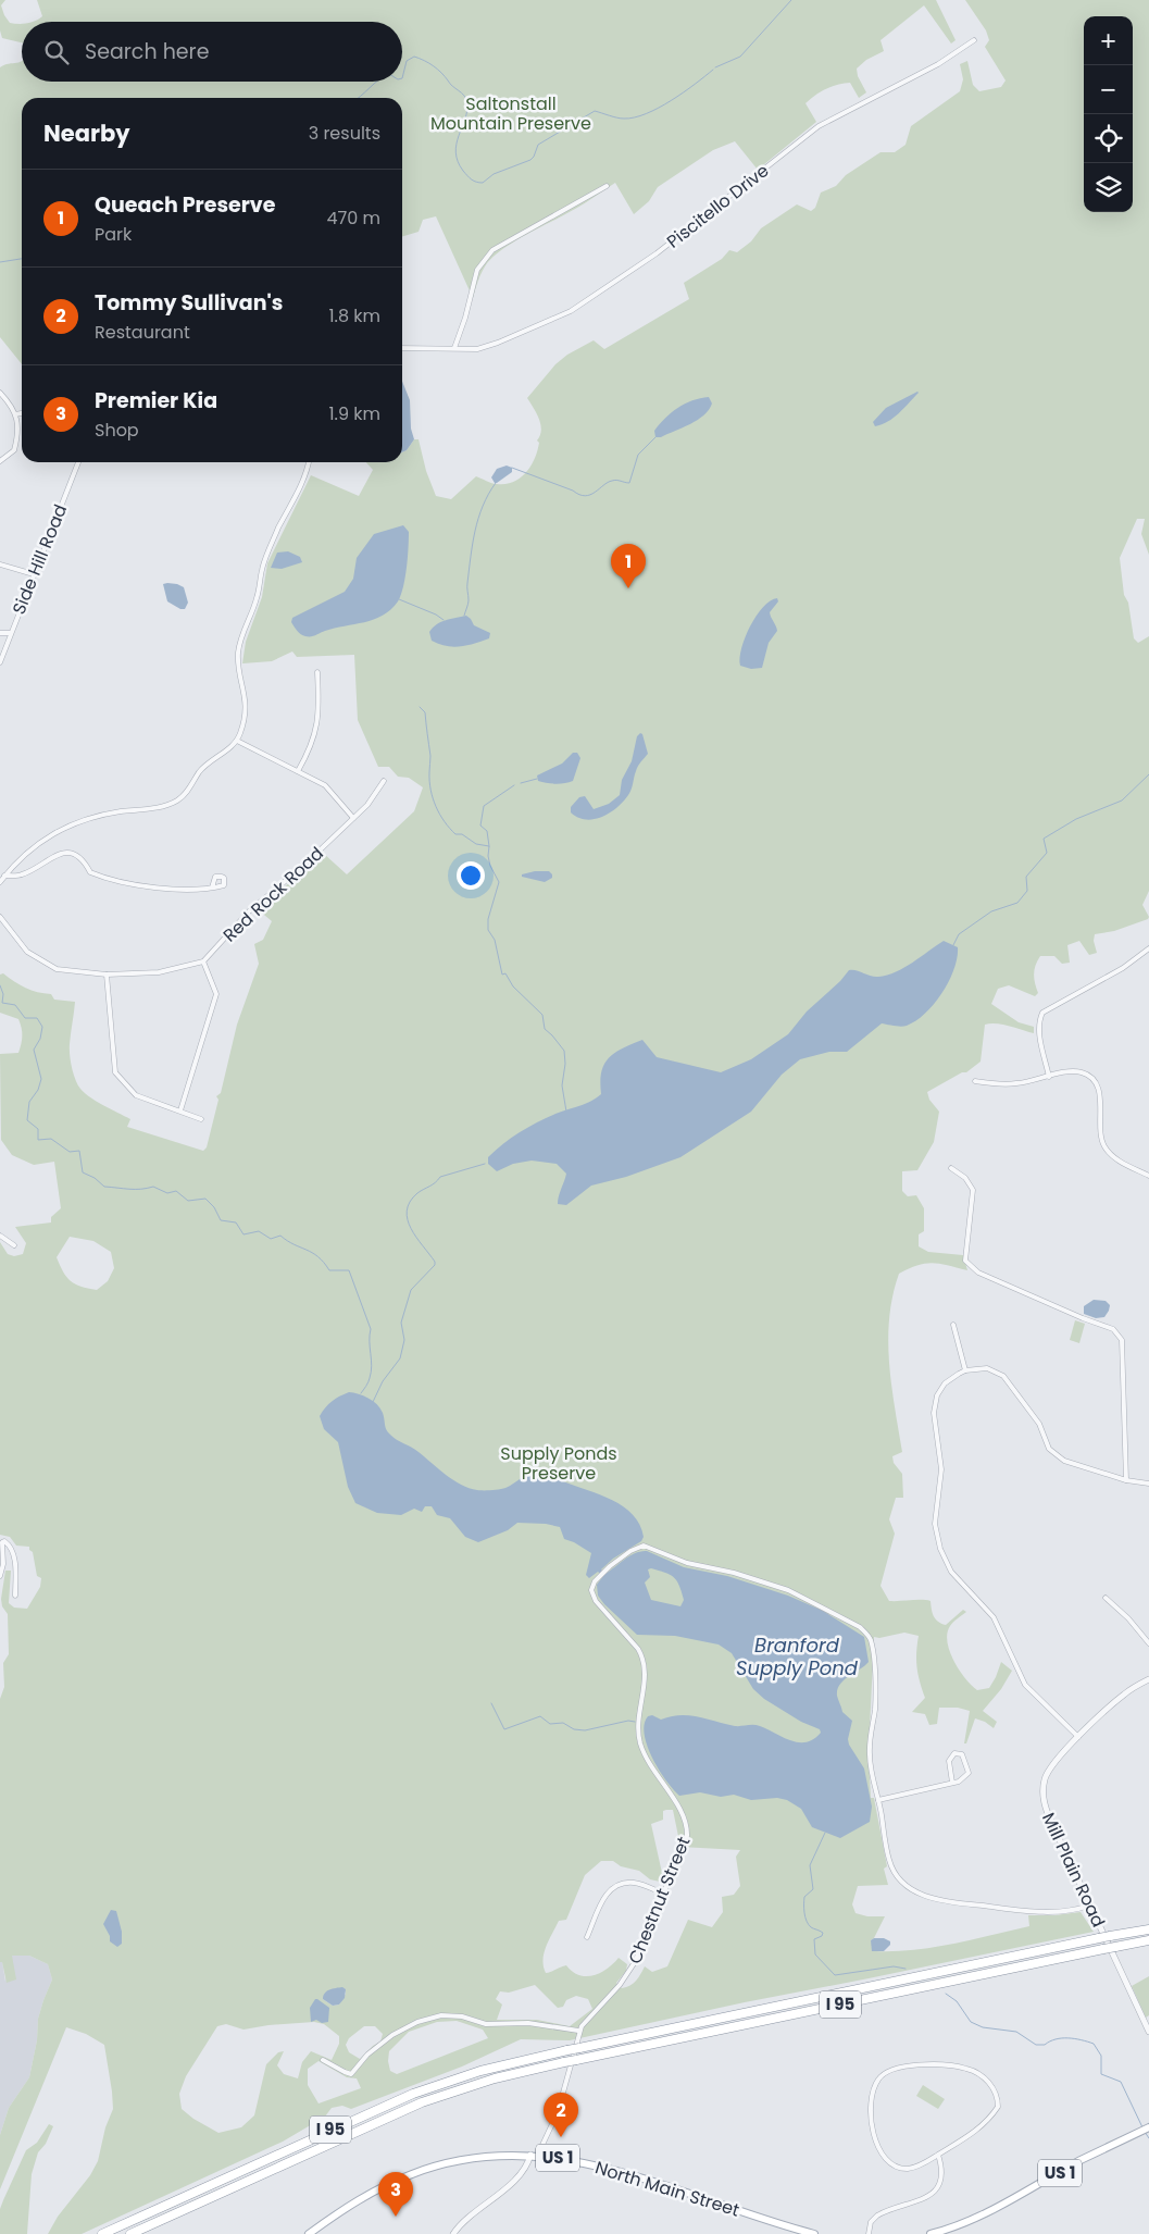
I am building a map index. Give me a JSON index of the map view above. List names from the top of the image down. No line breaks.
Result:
{"streets":{"highway":["I 95"],"main road":["US 1","North Main Street"],"street":["Piscitello Drive","Side Hill Road","Red Rock Road","Mill Plain Road","Chestnut Street"]},"crossings":[["Chestnut Street","North Main Street"]],"water":["Branford Supply Pond"],"parks":["Saltonstall Mountain Preserve","Supply Ponds Preserve"],"page":{"map_buttons":["+","−"],"search":"Search here","heading":["Nearby","3 results"],"list":[{"mark":"1","name":"Queach Preserve","note":"Park","value":"470 m"},{"mark":"2","name":"Tommy Sullivan's","note":"Restaurant","value":"1.8 km"},{"mark":"3","name":"Premier Kia","note":"Shop","value":"1.9 km"}],"pins":["1","2","3"]}}
